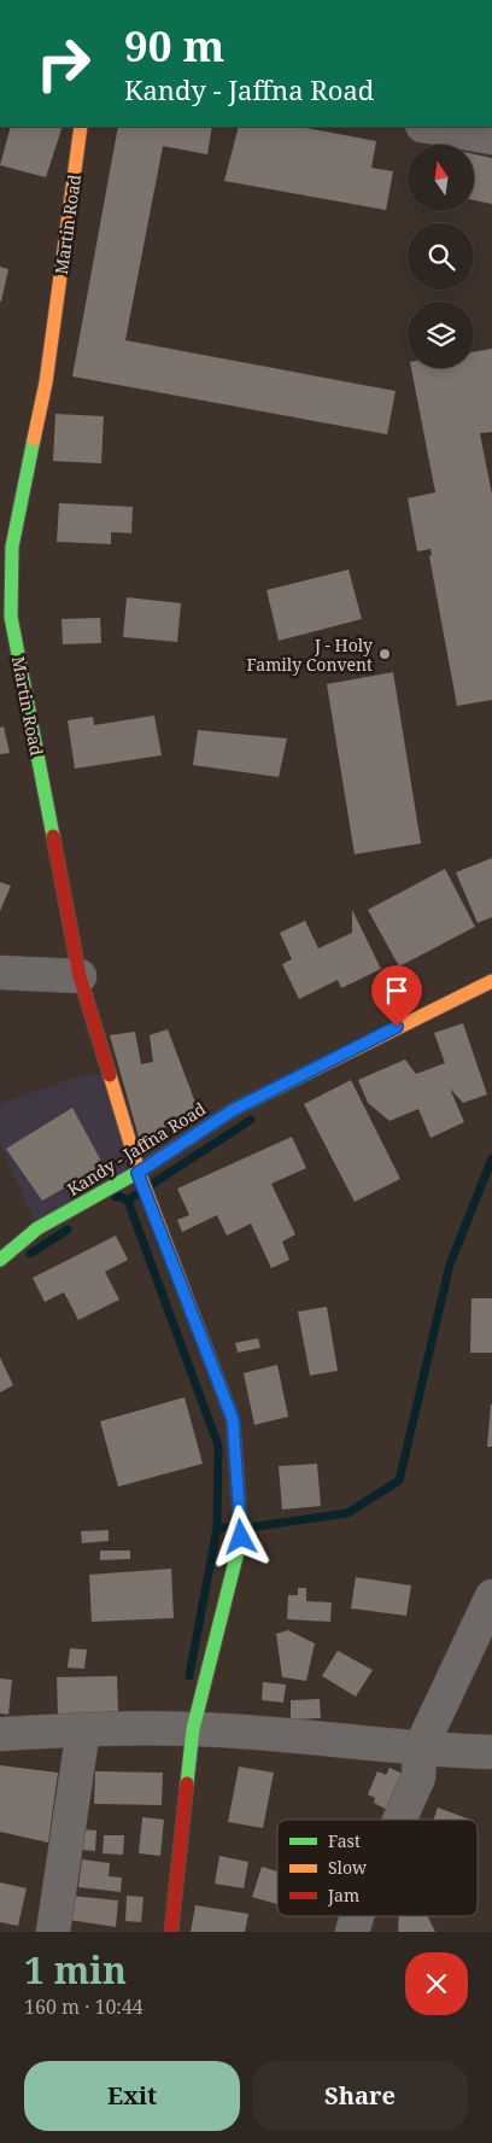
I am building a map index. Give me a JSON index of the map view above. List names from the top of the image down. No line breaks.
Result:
{"streets":{"main road":["Martin Road","Kandy - Jaffna Road"]},"crossings":[["Martin Road","Kandy - Jaffna Road"]],"places":["J - Holy Family Convent"],"legend":["Fast","Slow","Jam"],"north":"top","page":{"turn":["90 m","Kandy - Jaffna Road"],"heading":["1 min","160 m · 10:44"],"buttons":["Exit","Share"]}}
